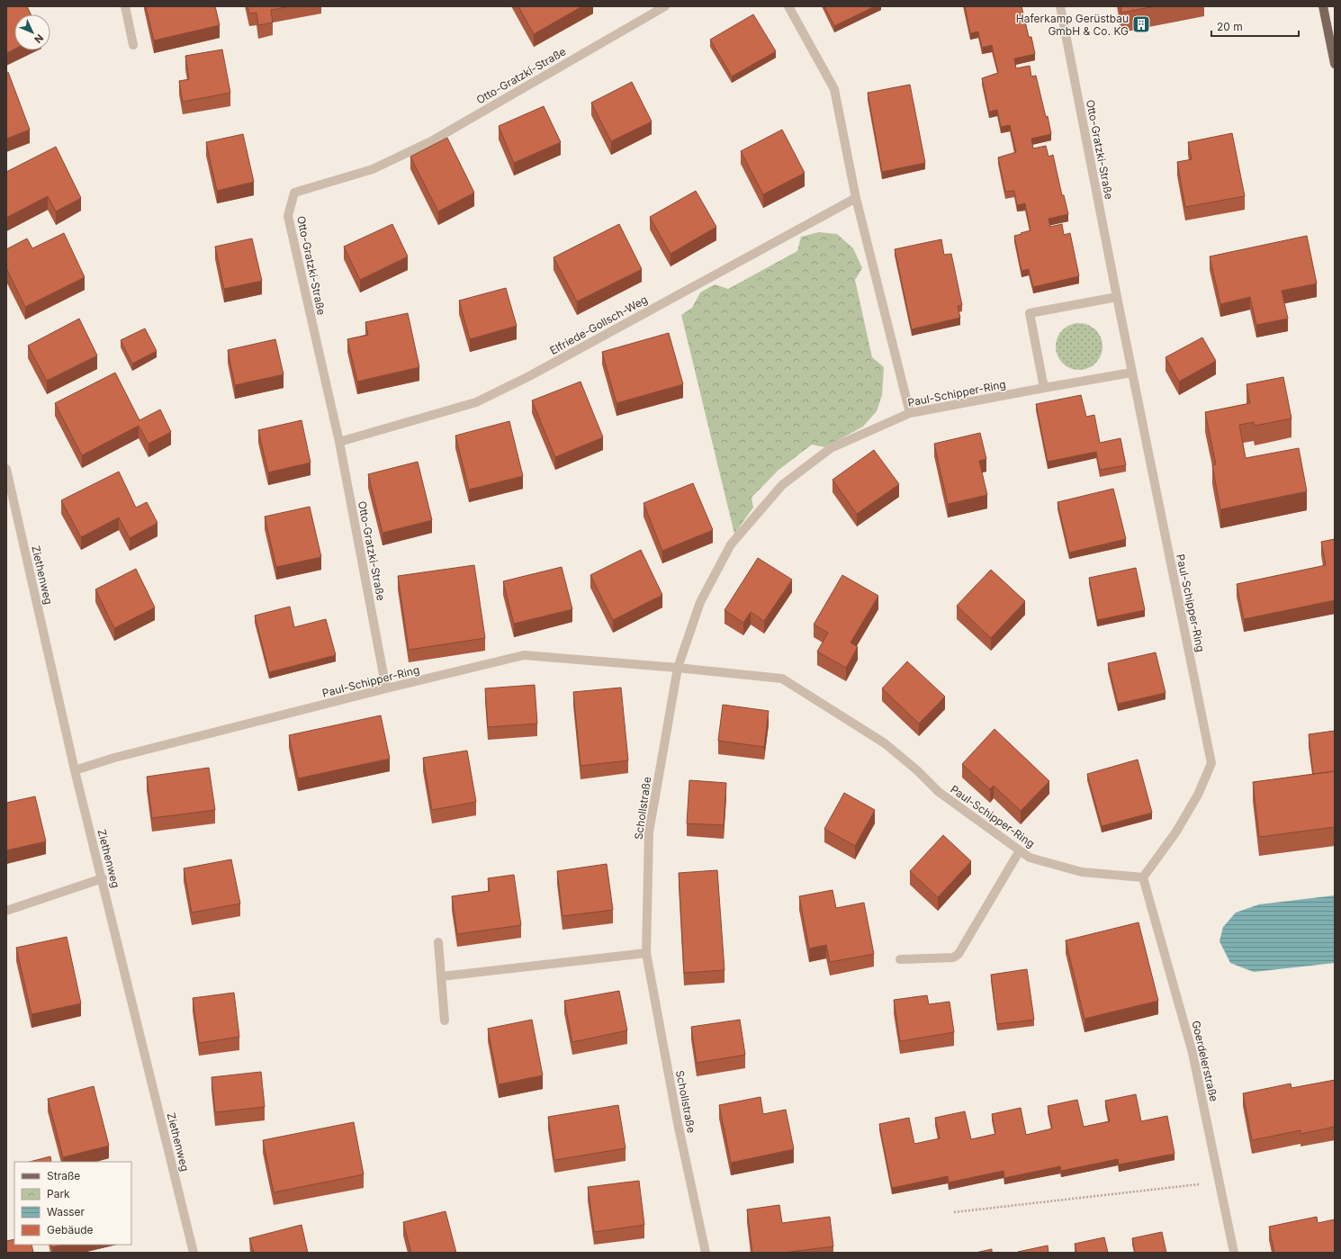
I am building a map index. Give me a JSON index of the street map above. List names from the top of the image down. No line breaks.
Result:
{"streets":{"street":["Otto-Gratzki-Straße","Elfriede-Gollsch-Weg","Paul-Schipper-Ring","Ziethenweg","Schollstraße","Goerdelerstraße"]},"crossings":[["Otto-Gratzki-Straße","Elfriede-Gollsch-Weg"],["Otto-Gratzki-Straße","Paul-Schipper-Ring"],["Paul-Schipper-Ring","Ziethenweg"],["Paul-Schipper-Ring","Schollstraße"],["Paul-Schipper-Ring","Goerdelerstraße"]],"places":{"building":["Haferkamp Gerüstbau GmbH & Co. KG"]},"legend":["Straße","Park","Wasser","Gebäude"],"scale_bar":"20 m","north":"bottom right"}
